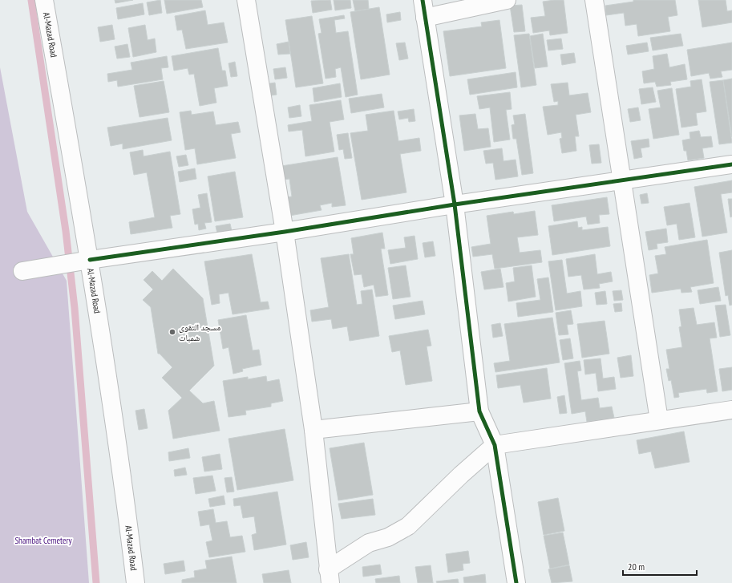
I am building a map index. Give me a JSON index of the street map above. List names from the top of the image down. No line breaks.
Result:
{"streets":{"street":["Al-Mazad Road"]},"parks":["Shambat Cemetery"],"places":["مسجد التقوى شمبات"],"scale_bar":"20 m"}
